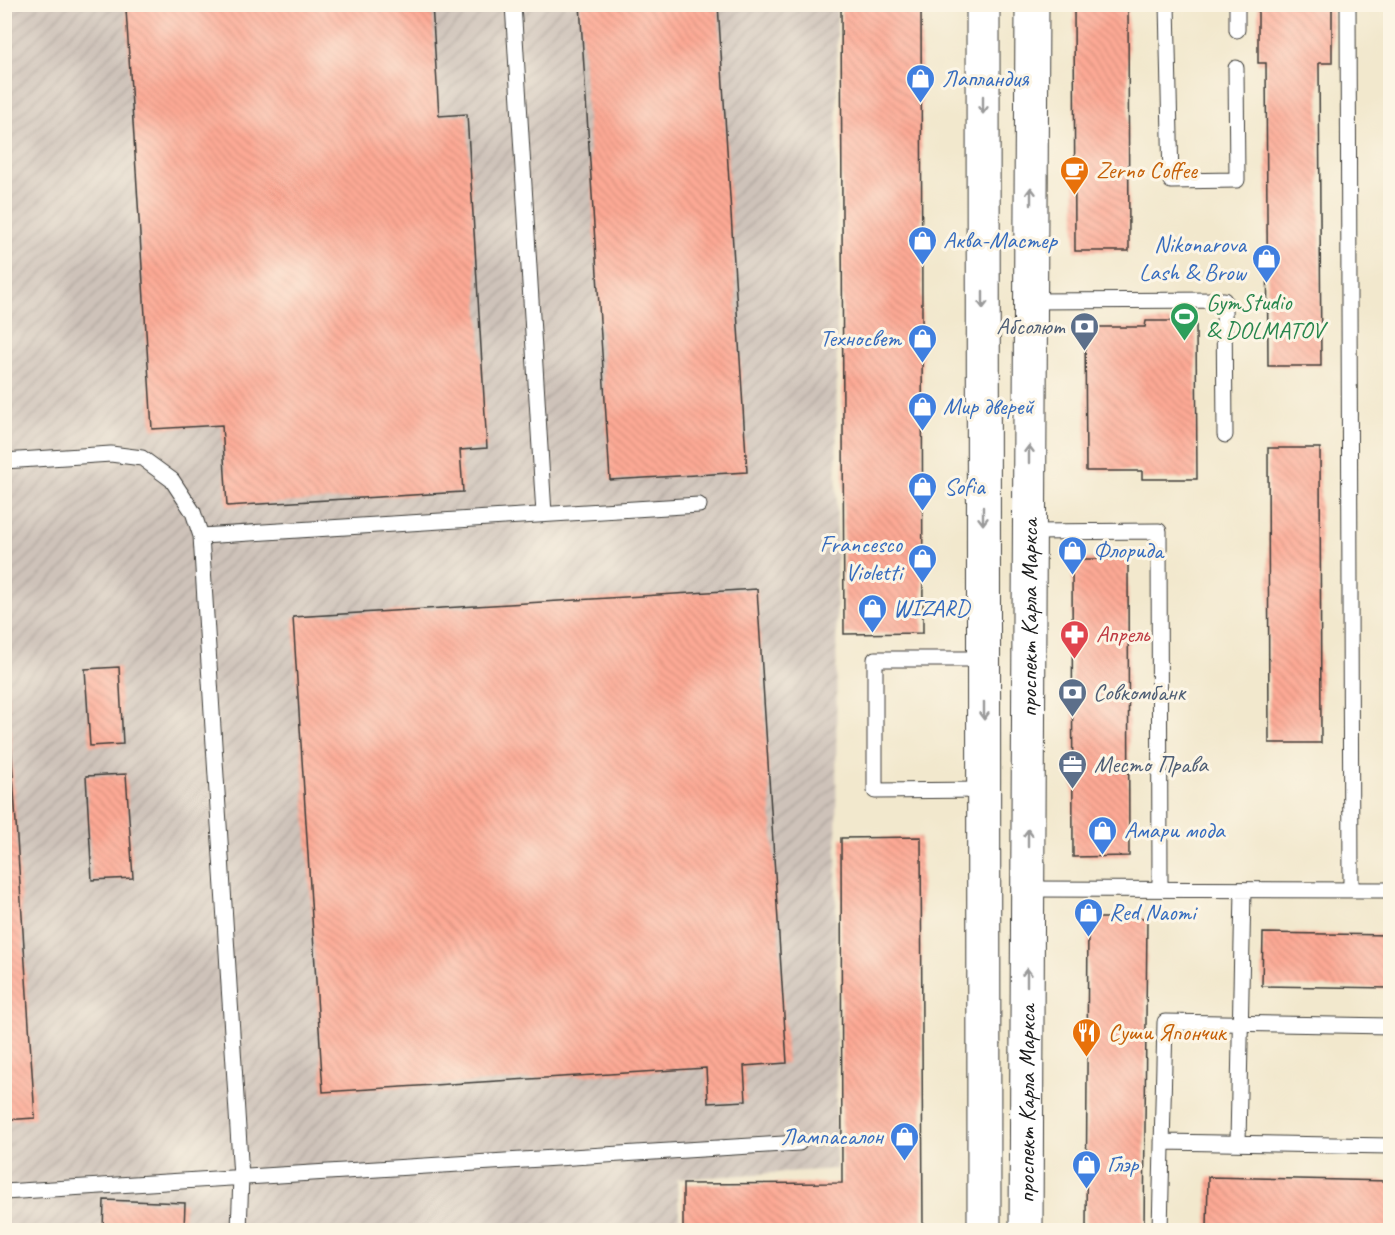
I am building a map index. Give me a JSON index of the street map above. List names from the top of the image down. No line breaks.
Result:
{"streets":{"main road":["проспект Карла Маркса"]},"places":{"shop":["Лапландия","Аква-Мастер","Nikonarova Lash & Brow","Техносвет","Мир дверей","Sofia","Флорида","Francesco Violetti","WIZARD","Амари мода","Red Naomi","Лампасалон","Глэр"],"cafe":["Zerno Coffee"],"sports":["GymStudio & DOLMATOV"],"bank":["Абсолют","Совкомбанк"],"pharmacy":["Апрель"],"office":["Место Права"],"restaurant":["Суши Япончик"]}}
